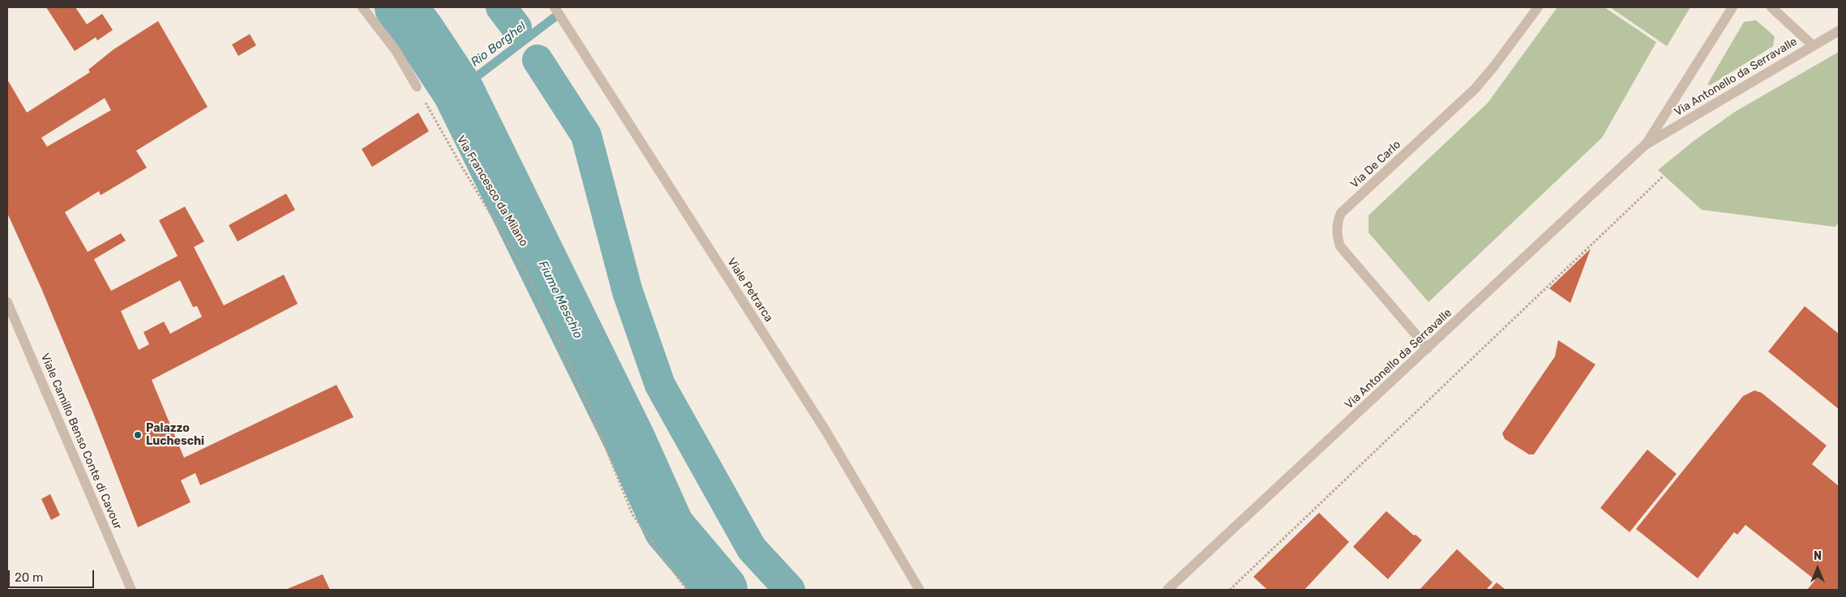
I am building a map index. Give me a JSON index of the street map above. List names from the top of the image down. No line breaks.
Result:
{"streets":{"street":["Via Antonello da Serravalle","Via De Carlo","Viale Petrarca","Viale Camillo Benso Conte di Cavour"],"path":["Via Francesco da Milano"]},"crossings":[["Via Antonello da Serravalle","Via De Carlo"]],"water":["Rio Borghel","Fiume Meschio"],"places":["Palazzo Lucheschi"],"scale_bar":"20 m","north":"top"}
